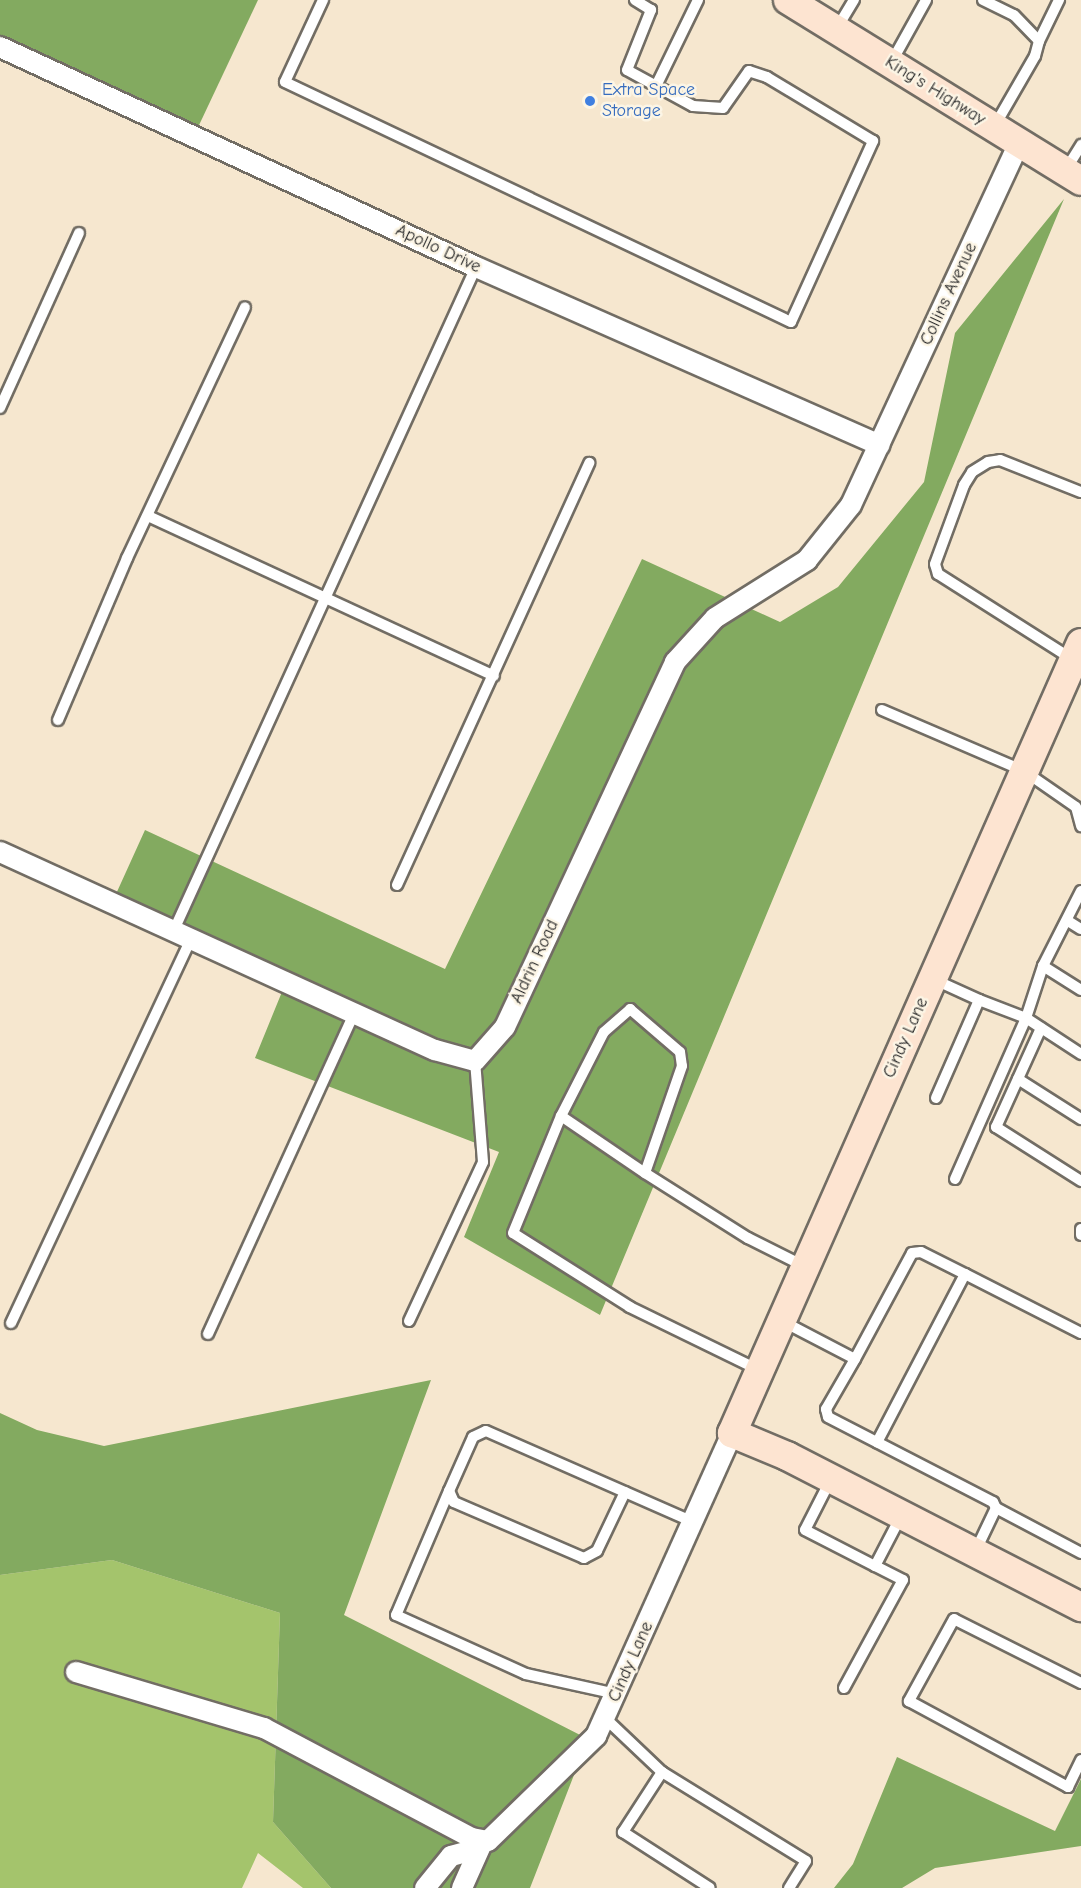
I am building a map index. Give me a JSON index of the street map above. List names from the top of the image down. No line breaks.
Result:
{"streets":{"street":["King's Highway","Apollo Drive","Collins Avenue","Aldrin Road","Cindy Lane"]},"crossings":[["King's Highway","Collins Avenue"],["Apollo Drive","Collins Avenue"],["Apollo Drive","Aldrin Road"],["Collins Avenue","Aldrin Road"]],"places":["Extra Space Storage"]}
